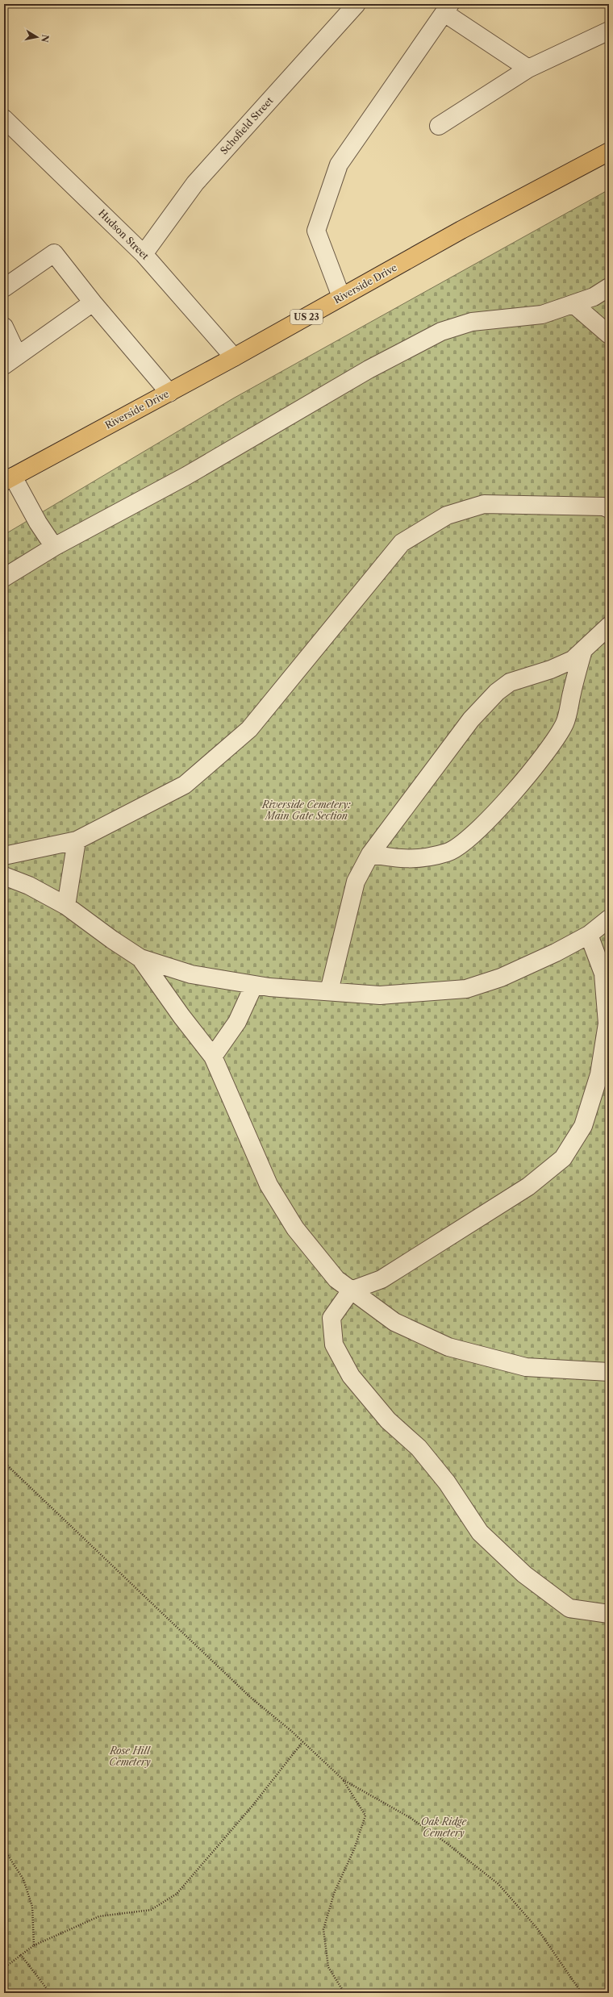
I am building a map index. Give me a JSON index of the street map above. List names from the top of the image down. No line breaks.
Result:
{"streets":{"main road":["Riverside Drive","US 23"],"street":["Schofield Street","Hudson Street"]},"crossings":[["Schofield Street","Hudson Street"],["Hudson Street","Riverside Drive"]],"parks":["Riverside Cemetery: Main Gate Section","Rose Hill Cemetery","Oak Ridge Cemetery"],"north":"right"}
